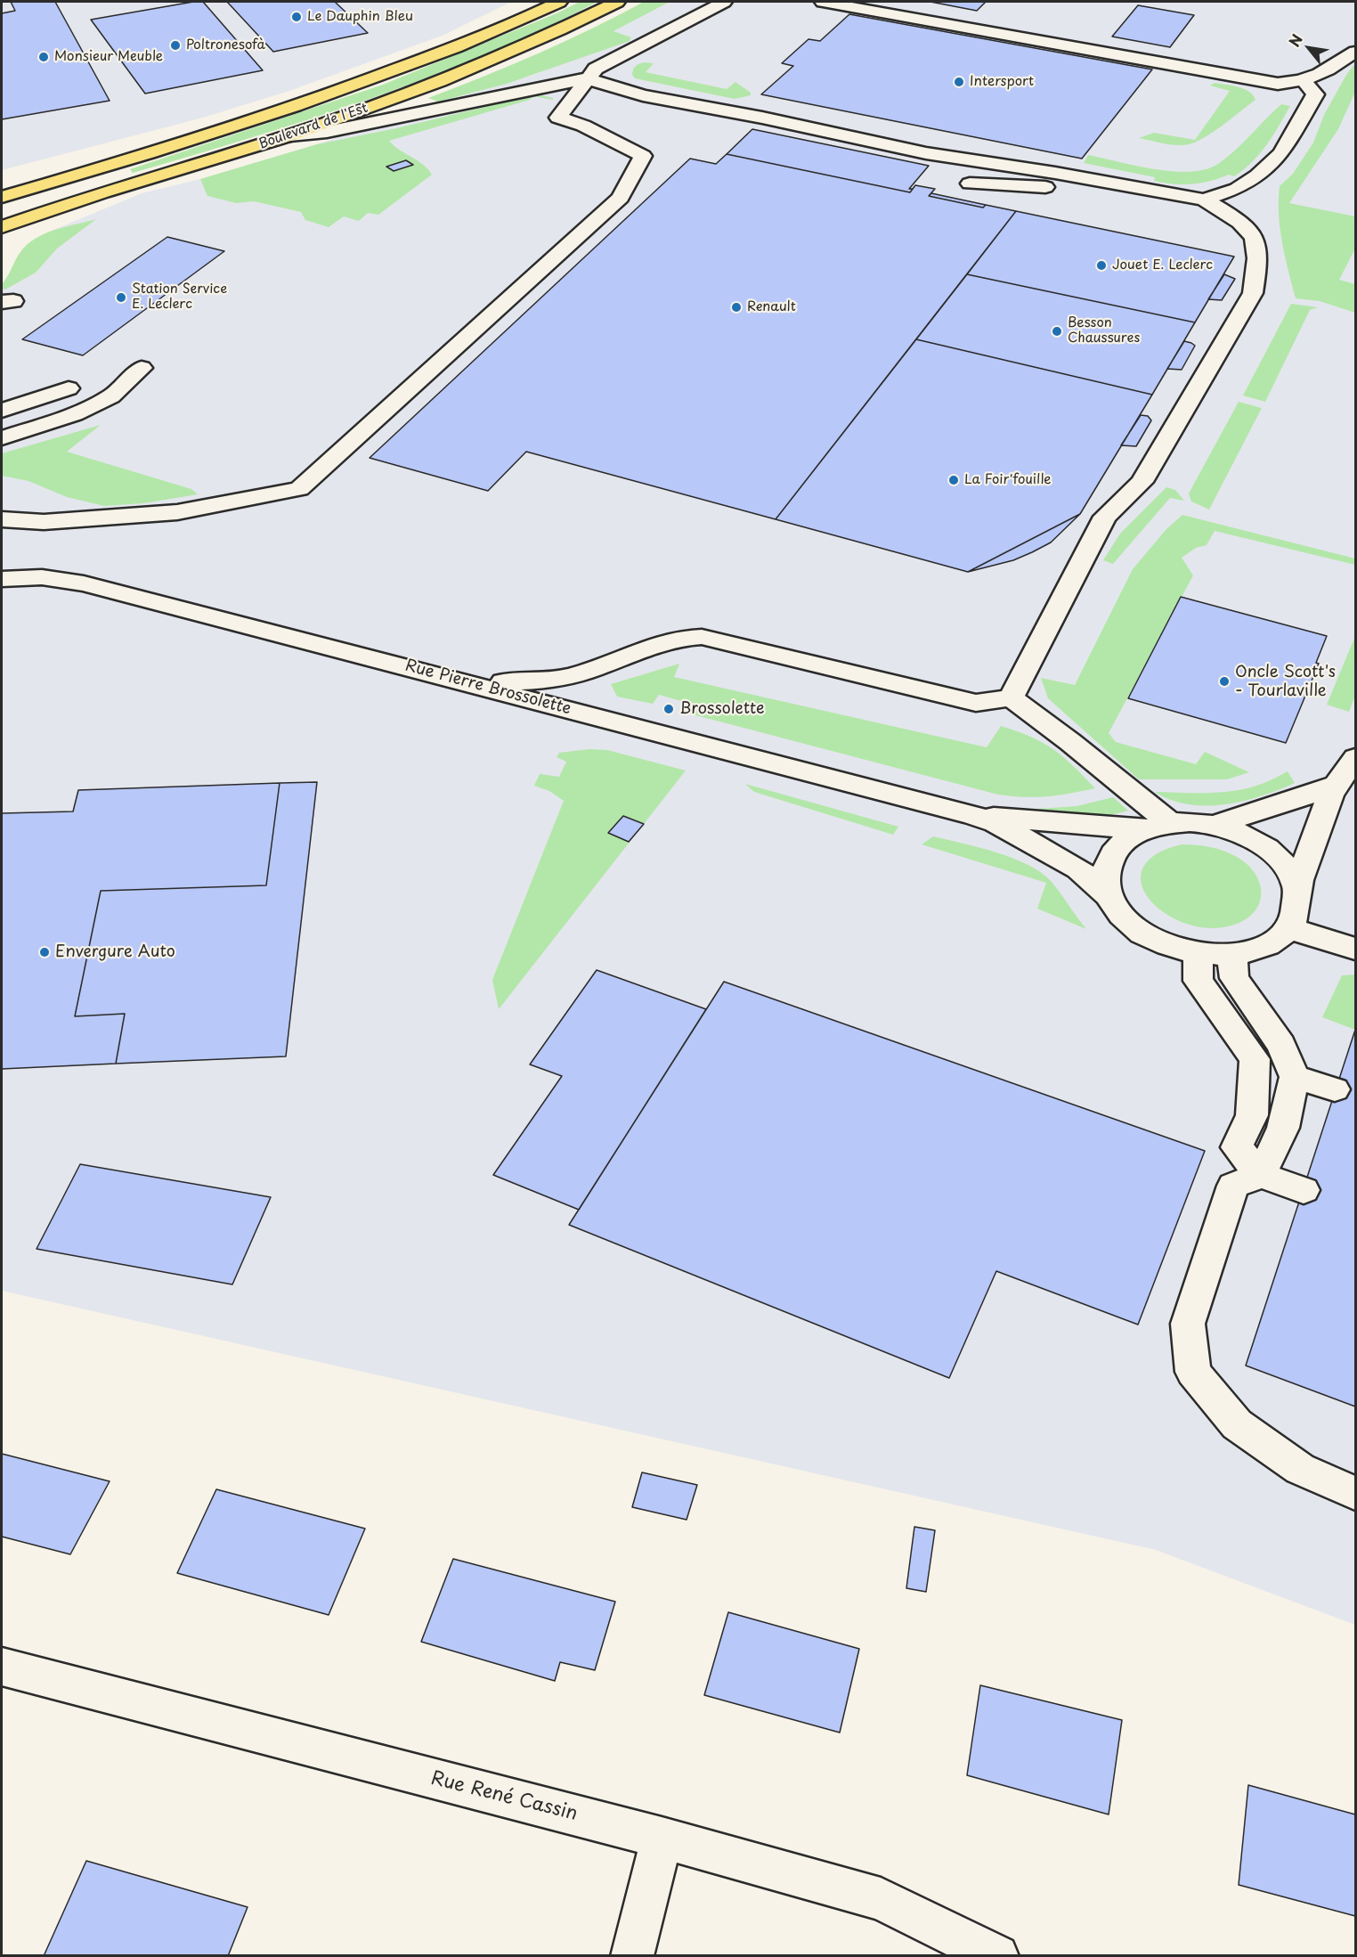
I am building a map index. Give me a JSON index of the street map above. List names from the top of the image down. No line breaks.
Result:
{"streets":{"main road":["Boulevard de l'Est"],"street":["Rue Pierre Brossolette","Rue René Cassin"]},"places":["Le Dauphin Bleu","Poltronesofà","Monsieur Meuble","Intersport","Jouet E. Leclerc","Station Service E. Leclerc","Renault","Besson Chaussures","La Foir'fouille","Oncle Scott's - Tourlaville","Brossolette","Envergure Auto"],"north":"top left"}
